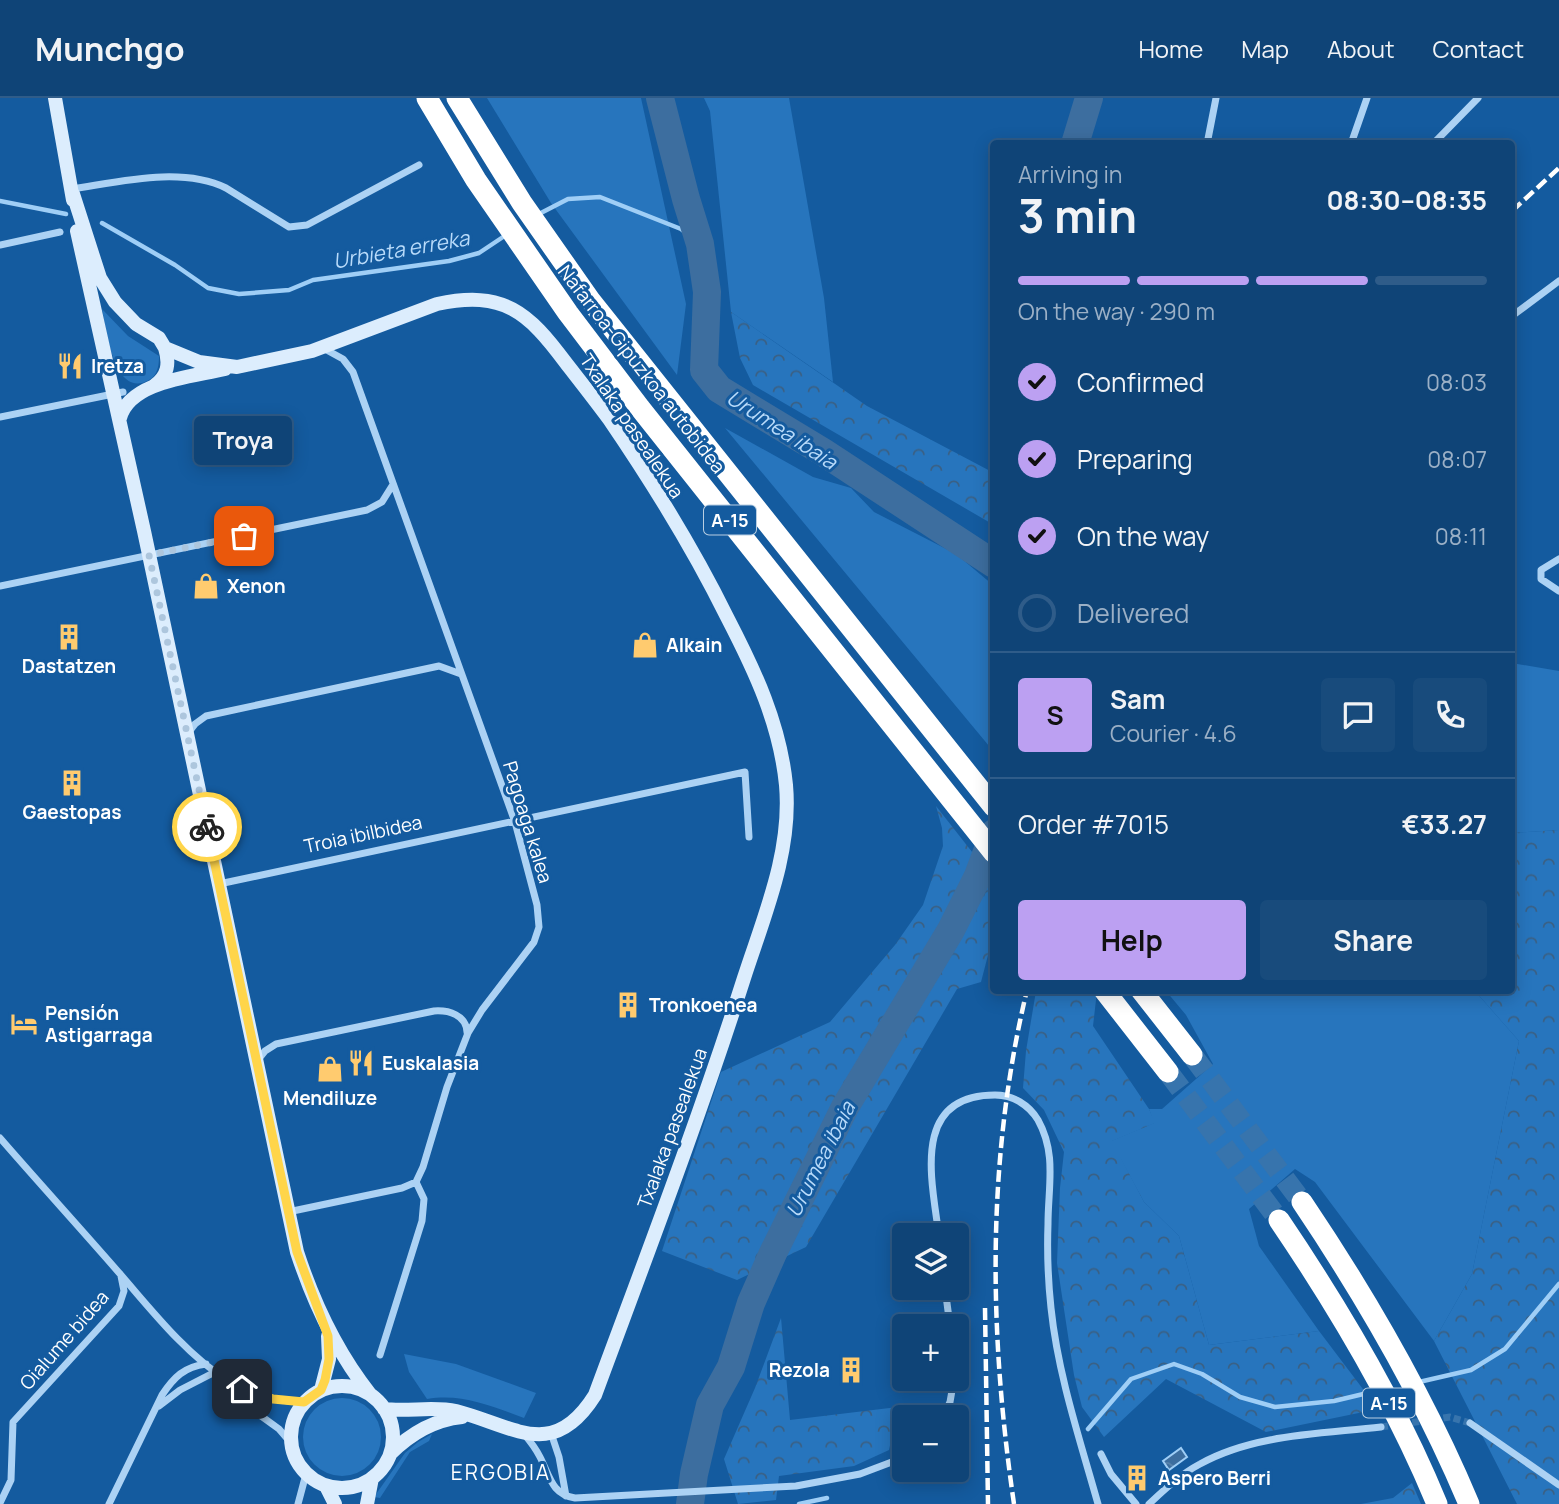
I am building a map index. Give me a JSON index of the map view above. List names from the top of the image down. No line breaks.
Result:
{"streets":{"highway":["Nafarroa-Gipuzkoa autobidea","A-15"],"main road":["Txalaka pasealekua"],"street":["Pagoaga kalea","Troia ibilbidea","Oialume bidea"]},"crossings":[["Txalaka pasealekua","Pagoaga kalea"],["Txalaka pasealekua","Oialume bidea"],["Pagoaga kalea","Troia ibilbidea"]],"districts":["ERGOBIA"],"water":["Urbieta erreka","Urumea ibaia"],"places":{"restaurant":["Iretza","Euskalasia"],"other":["Troya"],"shop":["Xenon","Alkain","Mendiluze"],"building":["Dastatzen","Gaestopas","Tronkoenea","Rezola","Aspero Berri"],"hotel":["Pensión Astigarraga"]},"page":{"header":"Munchgo","nav":["Home","Map","About","Contact"],"heading":["3 min","Arriving in","08:30–08:35"],"panel":["Sam","Courier · 4.6","Order #7015","€33.27"],"bar":"On the way · 290 m","list":[["Confirmed","08:03"],["Preparing","08:07"],["On the way","08:11"],"Delivered"],"bubble":"Troya","round":"S","buttons":["Help","Share"],"map_buttons":["+","−"]}}
